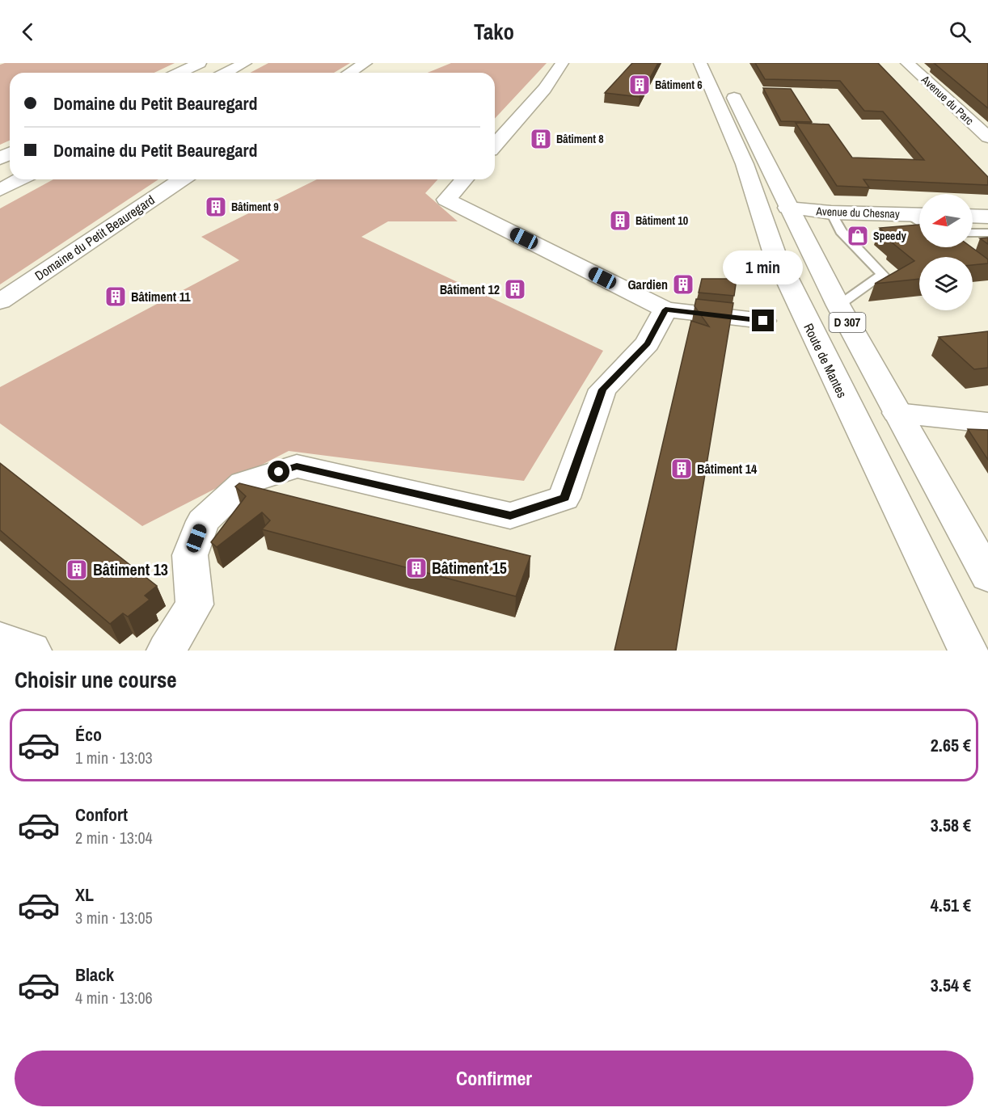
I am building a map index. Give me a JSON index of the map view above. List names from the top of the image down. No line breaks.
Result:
{"streets":{"main road":["Avenue du Parc","Avenue du Chesnay","Domaine du Petit Beauregard","D 307","Route de Mantes"]},"crossings":[["Avenue du Chesnay","D 307"]],"places":{"building":["Bâtiment 6","Bâtiment 8","Bâtiment 9","Bâtiment 10","Gardien","Bâtiment 12","Bâtiment 11","Bâtiment 14","Bâtiment 15","Bâtiment 13"],"shop":["Speedy"]},"north":"left","page":{"header":"Tako","banner":["Domaine du Petit Beauregard","Domaine du Petit Beauregard"],"bubble":"1 min","heading":"Choisir une course","list":[{"name":"Éco","note":"1 min · 13:03","value":"2.65 €"},{"name":"Confort","note":"2 min · 13:04","value":"3.58 €"},{"name":"XL","note":"3 min · 13:05","value":"4.51 €"},{"name":"Black","note":"4 min · 13:06","value":"3.54 €"}],"buttons":"Confirmer"}}
